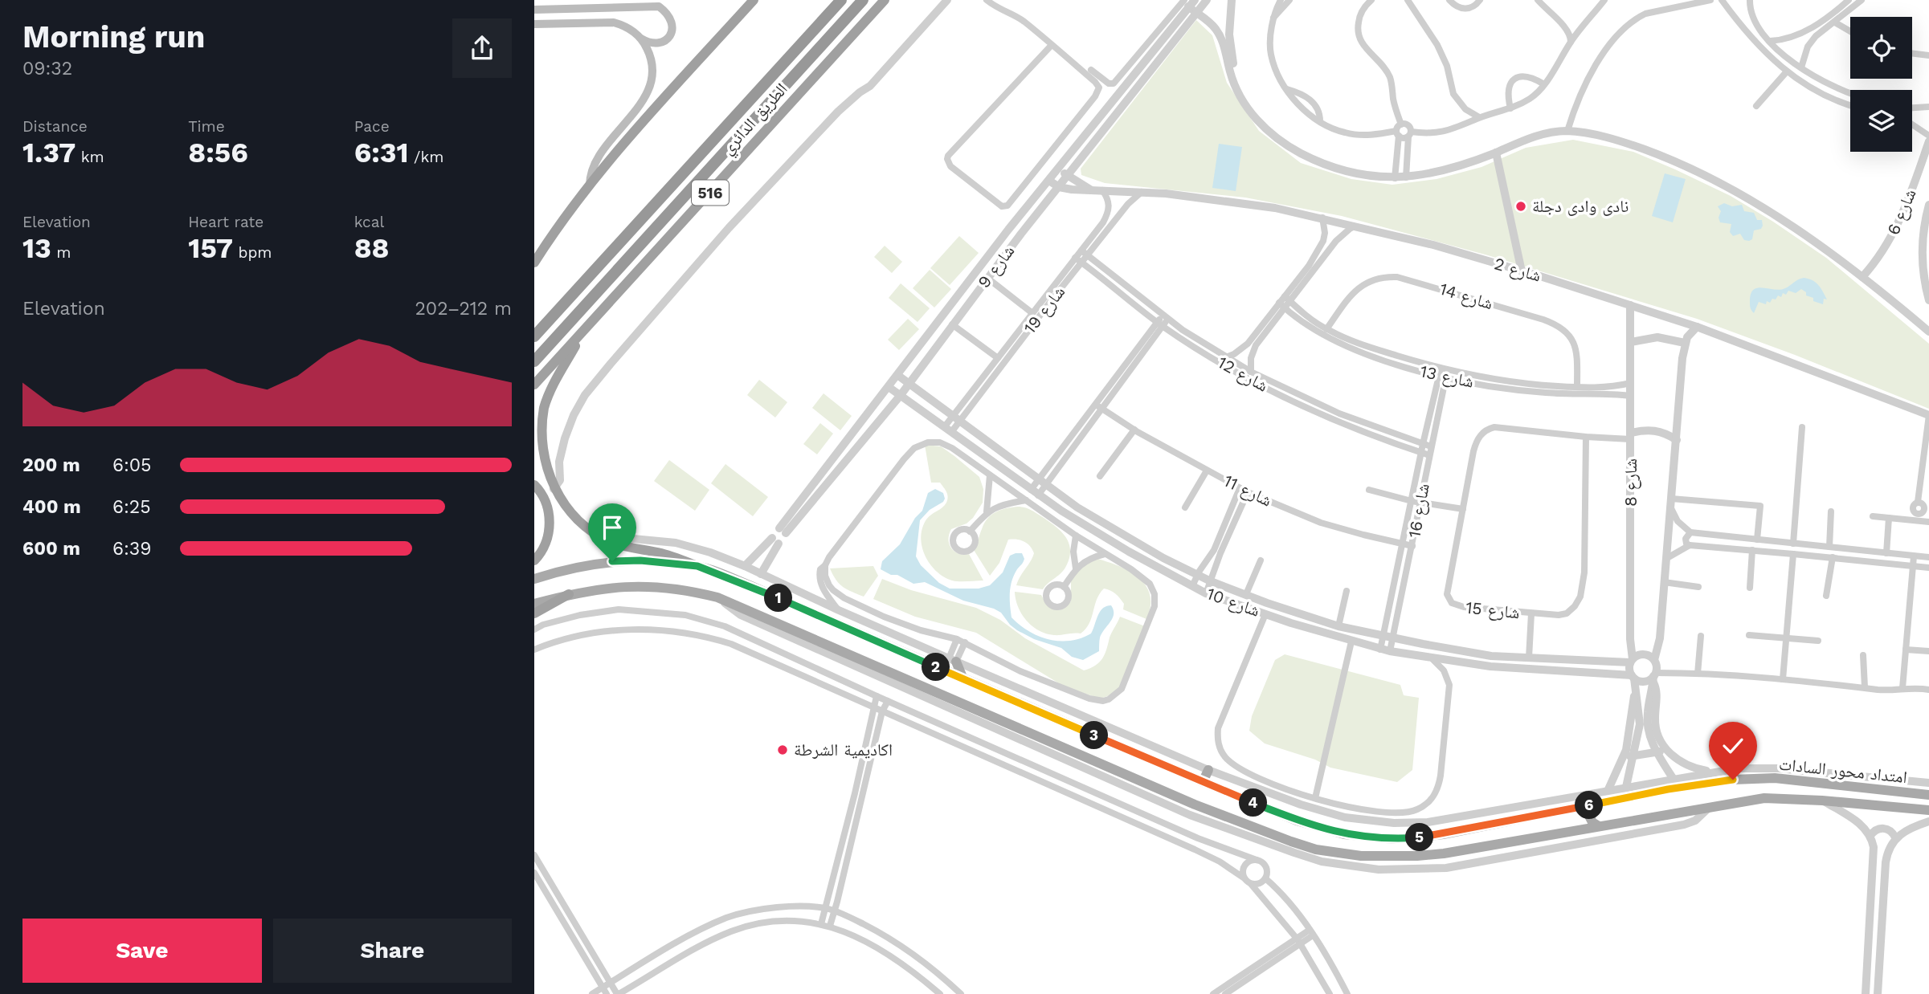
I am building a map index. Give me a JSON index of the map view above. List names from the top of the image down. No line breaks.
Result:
{"streets":{"highway":["الطريق الدائري","516"],"main road":["امتداد محور السادات"],"street":["شارع 6","شارع 9","شارع 2","شارع 14","شارع 19","شارع 12","شارع 13","شارع 8","شارع 11","شارع 16","شارع 10","شارع 15"]},"crossings":[["الطريق الدائري","516"],["516","امتداد محور السادات"],["شارع 9","شارع 2"],["شارع 9","شارع 10"],["شارع 2","شارع 19"],["شارع 2","شارع 8"],["شارع 14","شارع 13"],["شارع 19","شارع 12"],["شارع 19","شارع 10"],["شارع 12","شارع 16"],["شارع 13","شارع 8"],["شارع 13","شارع 16"],["شارع 8","شارع 10"],["شارع 8","شارع 15"],["شارع 11","شارع 16"],["شارع 16","شارع 10"]],"places":["نادى وادى دجلة","اكاديمية الشرطة"],"page":{"heading":["Morning run","09:32"],"stats":[["Distance","1.37 km"],["Time","8:56"],["Pace","6:31 /km"],["Elevation","13 m"],["Heart rate","157 bpm"],["kcal","88"]],"chart":["Elevation","202–212 m"],"list":[{"name":"200 m","note":"6:05"},{"name":"400 m","note":"6:25"},{"name":"600 m","note":"6:39"}],"pins":["1","2","3","4","6","5"],"buttons":["Save","Share"]}}
